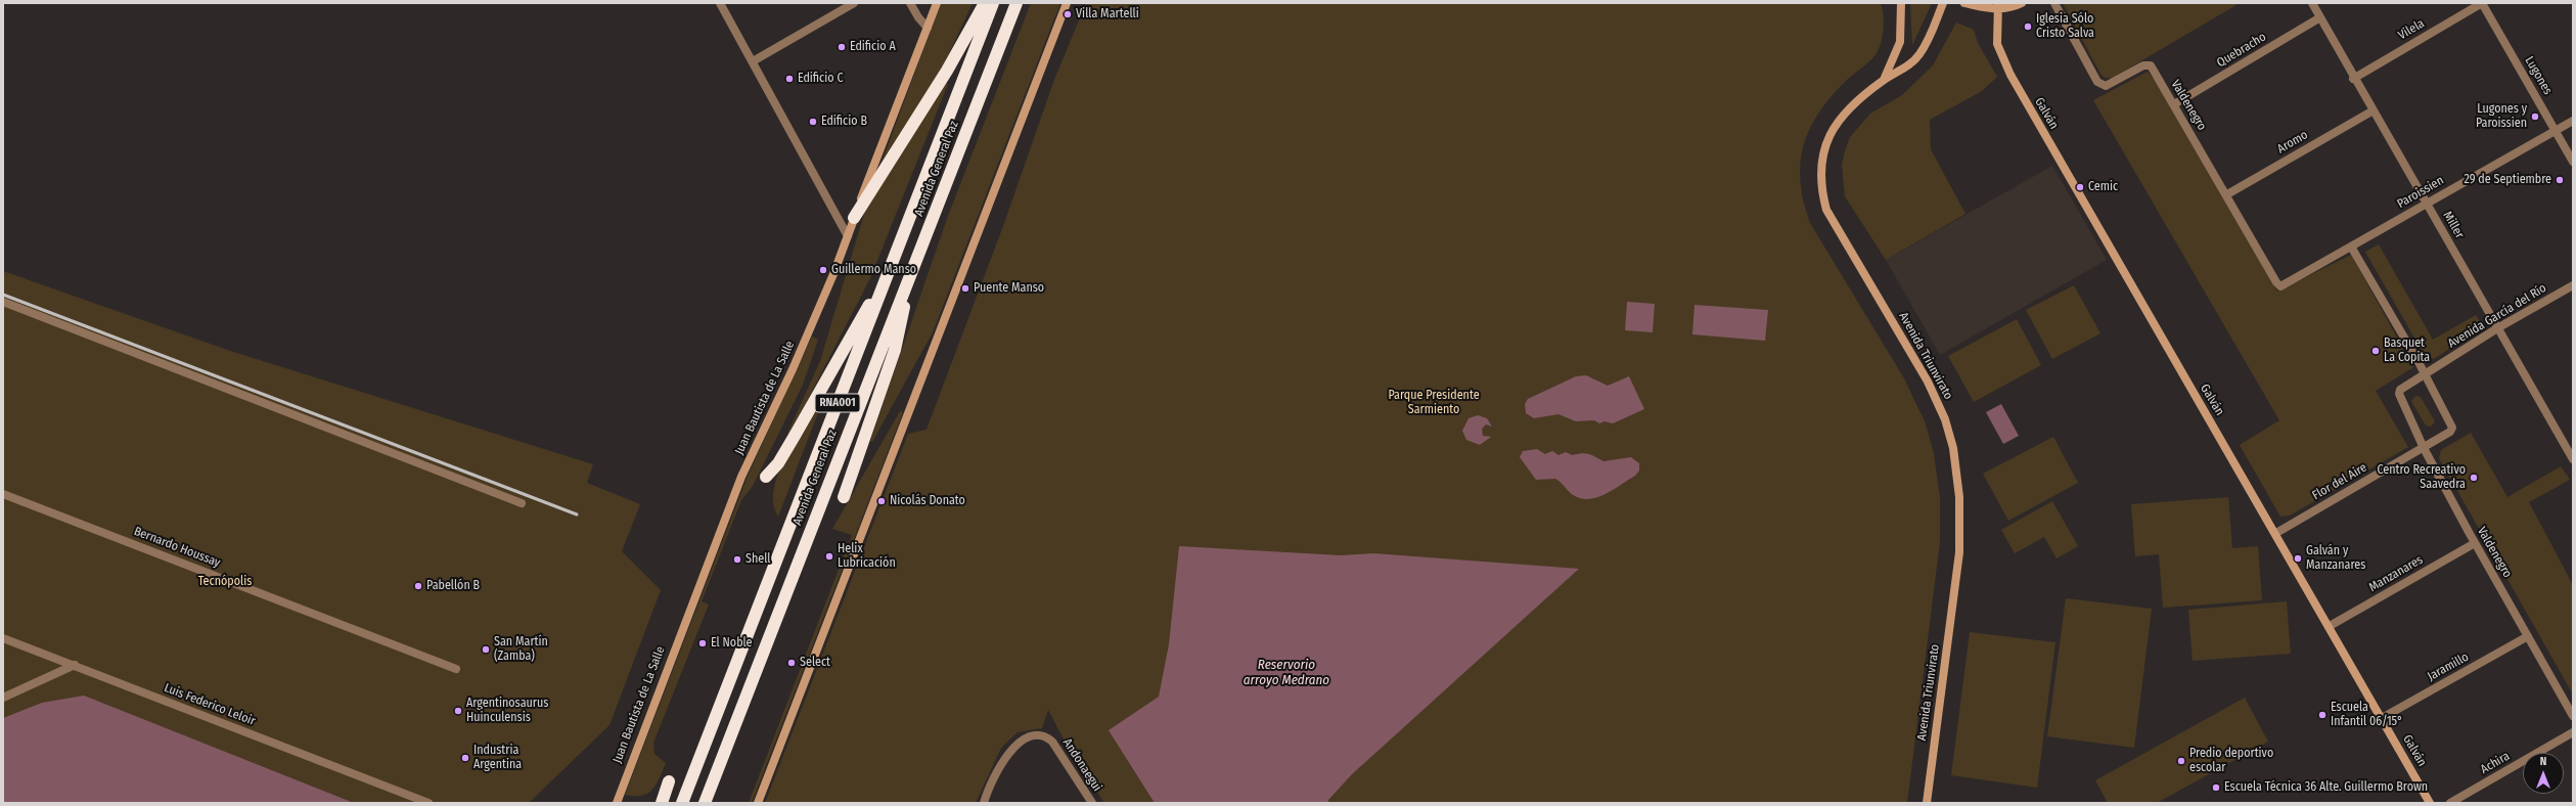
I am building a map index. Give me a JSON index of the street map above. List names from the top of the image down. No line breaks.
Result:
{"streets":{"highway":["Avenida General Paz","RNA001"],"street":["Vilela","Quebracho","Lugones","Valdenegro","Galván","Aromo","Paroissien","Miller","Avenida García del Río","Avenida Triunvirato","Juan Bautista de La Salle","Flor del Aire","Bernardo Houssay","Manzanares","Jaramillo","Luis Federico Leloir","Achira","Andonaegui"]},"crossings":[["Vilela","Lugones"],["Vilela","Miller"],["Quebracho","Valdenegro"],["Quebracho","Miller"],["Lugones","Paroissien"],["Valdenegro","Aromo"],["Valdenegro","Paroissien"],["Valdenegro","Avenida García del Río"],["Valdenegro","Flor del Aire"],["Valdenegro","Manzanares"],["Valdenegro","Jaramillo"],["Galván","Flor del Aire"],["Galván","Manzanares"],["Galván","Jaramillo"],["Aromo","Miller"],["Paroissien","Miller"],["Miller","Avenida García del Río"],["Avenida García del Río","Flor del Aire"]],"water":["Reservorio arroyo Medrano"],"parks":["Parque Presidente Sarmiento","Tecnópolis"],"places":["Villa Martelli","Iglesia Sólo Cristo Salva","Edificio A","Edificio C","Lugones y Paroissien","Edificio B","29 de Septiembre","Cemic","Guillermo Manso","Puente Manso","Basquet La Copita","Centro Recreativo Saavedra","Nicolás Donato","Helix Lubricación","Galván y Manzanares","Shell","Pabellón B","El Noble","San Martín (Zamba)","Select","Argentinosaurus Huinculensis","Escuela Infantil 06/15°","Industria Argentina","Predio deportivo escolar","Escuela Técnica 36 Alte. Guillermo Brown"],"north":"top"}
